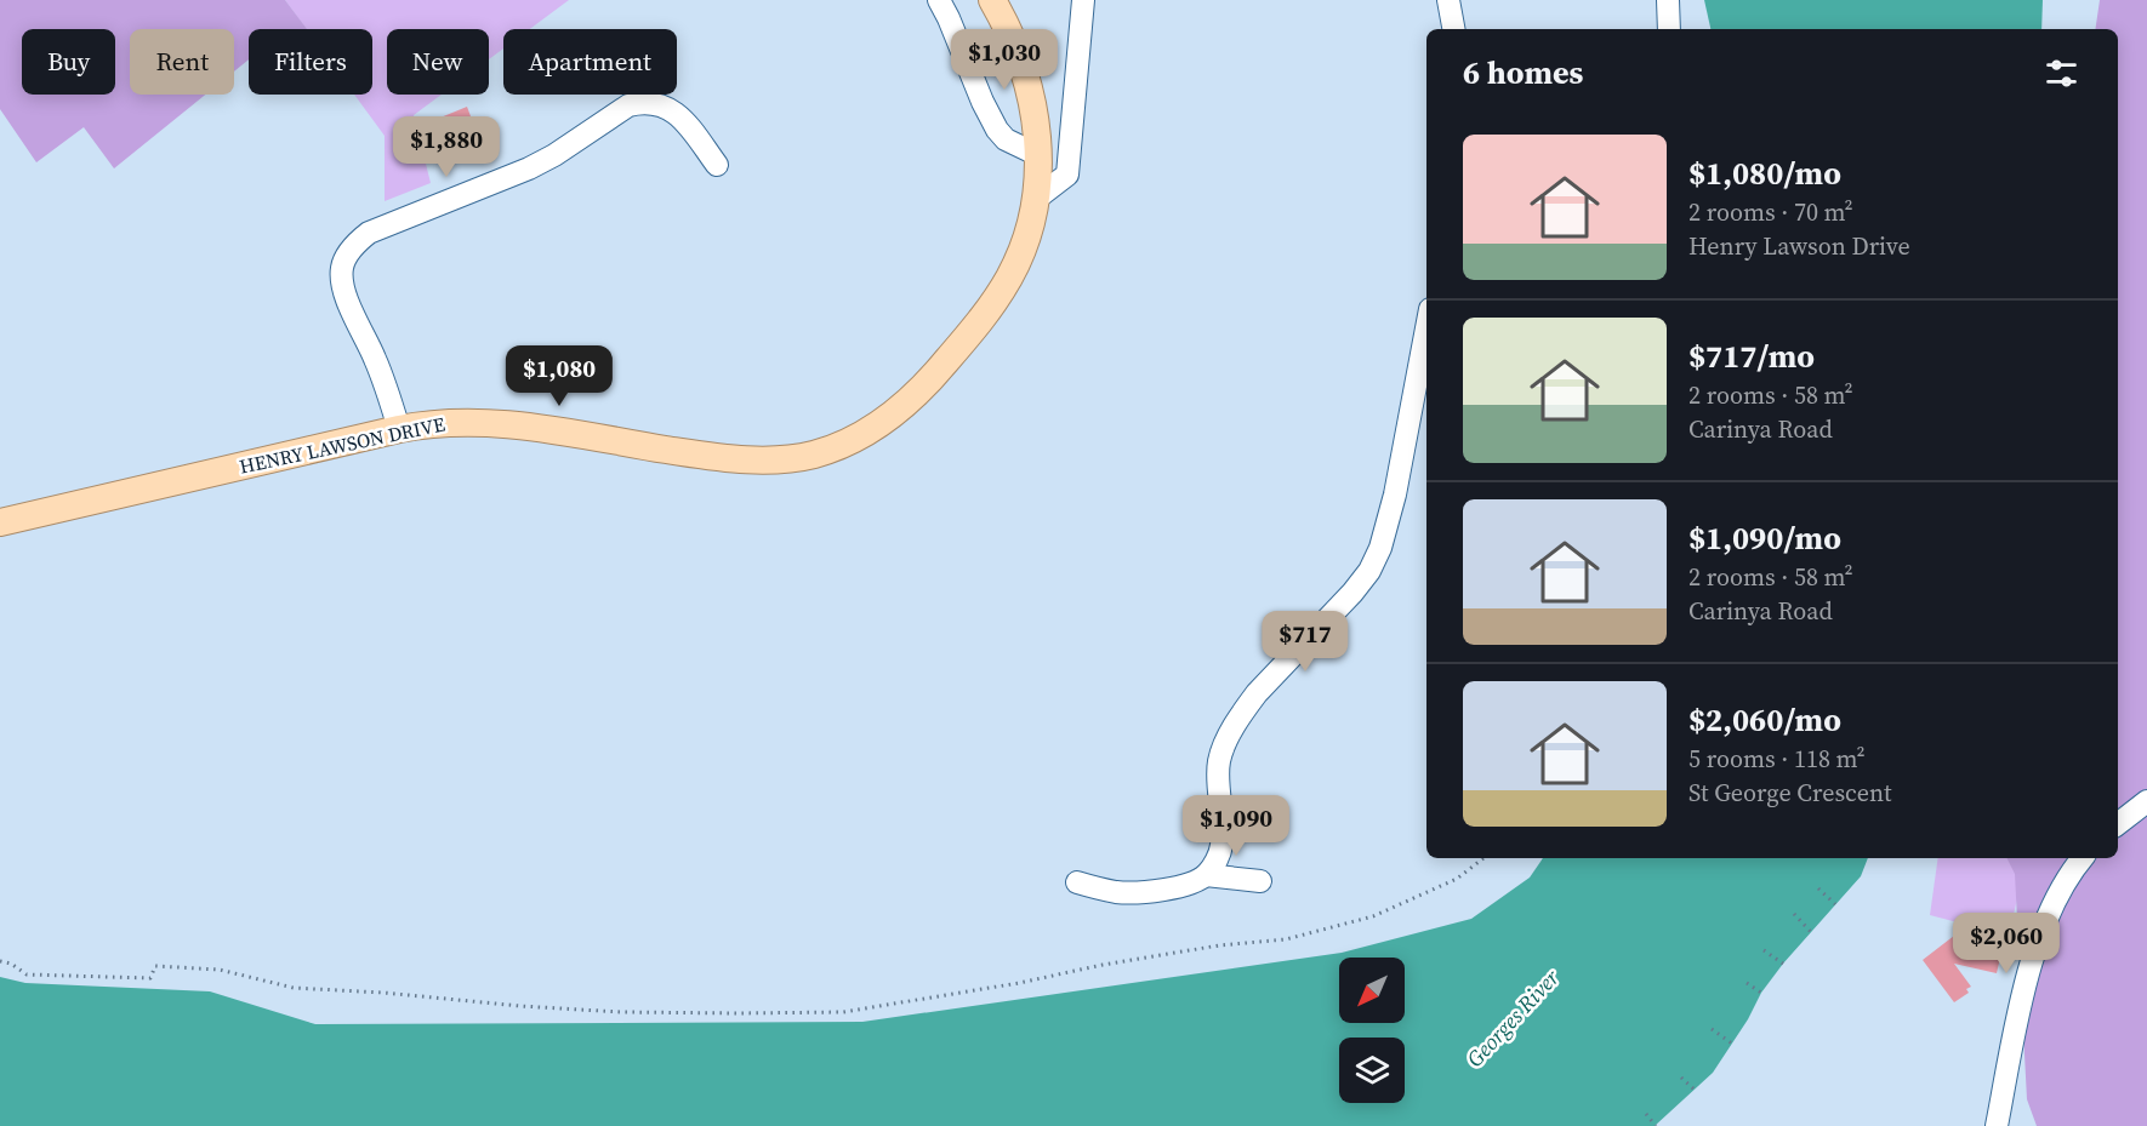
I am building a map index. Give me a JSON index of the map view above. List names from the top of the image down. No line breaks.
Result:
{"streets":{"main road":["HENRY LAWSON DRIVE"]},"water":["Georges River"],"north":"bottom left","page":{"price":["$1,030","$1,880","$1,080","$717","$1,090","$2,060"],"chip":["Buy","Rent","Filters","New","Apartment"],"heading":"6 homes","list":[{"name":"$1,080/mo","note":"2 rooms · 70 m² · Henry Lawson Drive"},{"name":"$717/mo","note":"2 rooms · 58 m² · Carinya Road"},{"name":"$1,090/mo","note":"2 rooms · 58 m² · Carinya Road"},{"name":"$2,060/mo","note":"5 rooms · 118 m² · St George Crescent"}]}}
